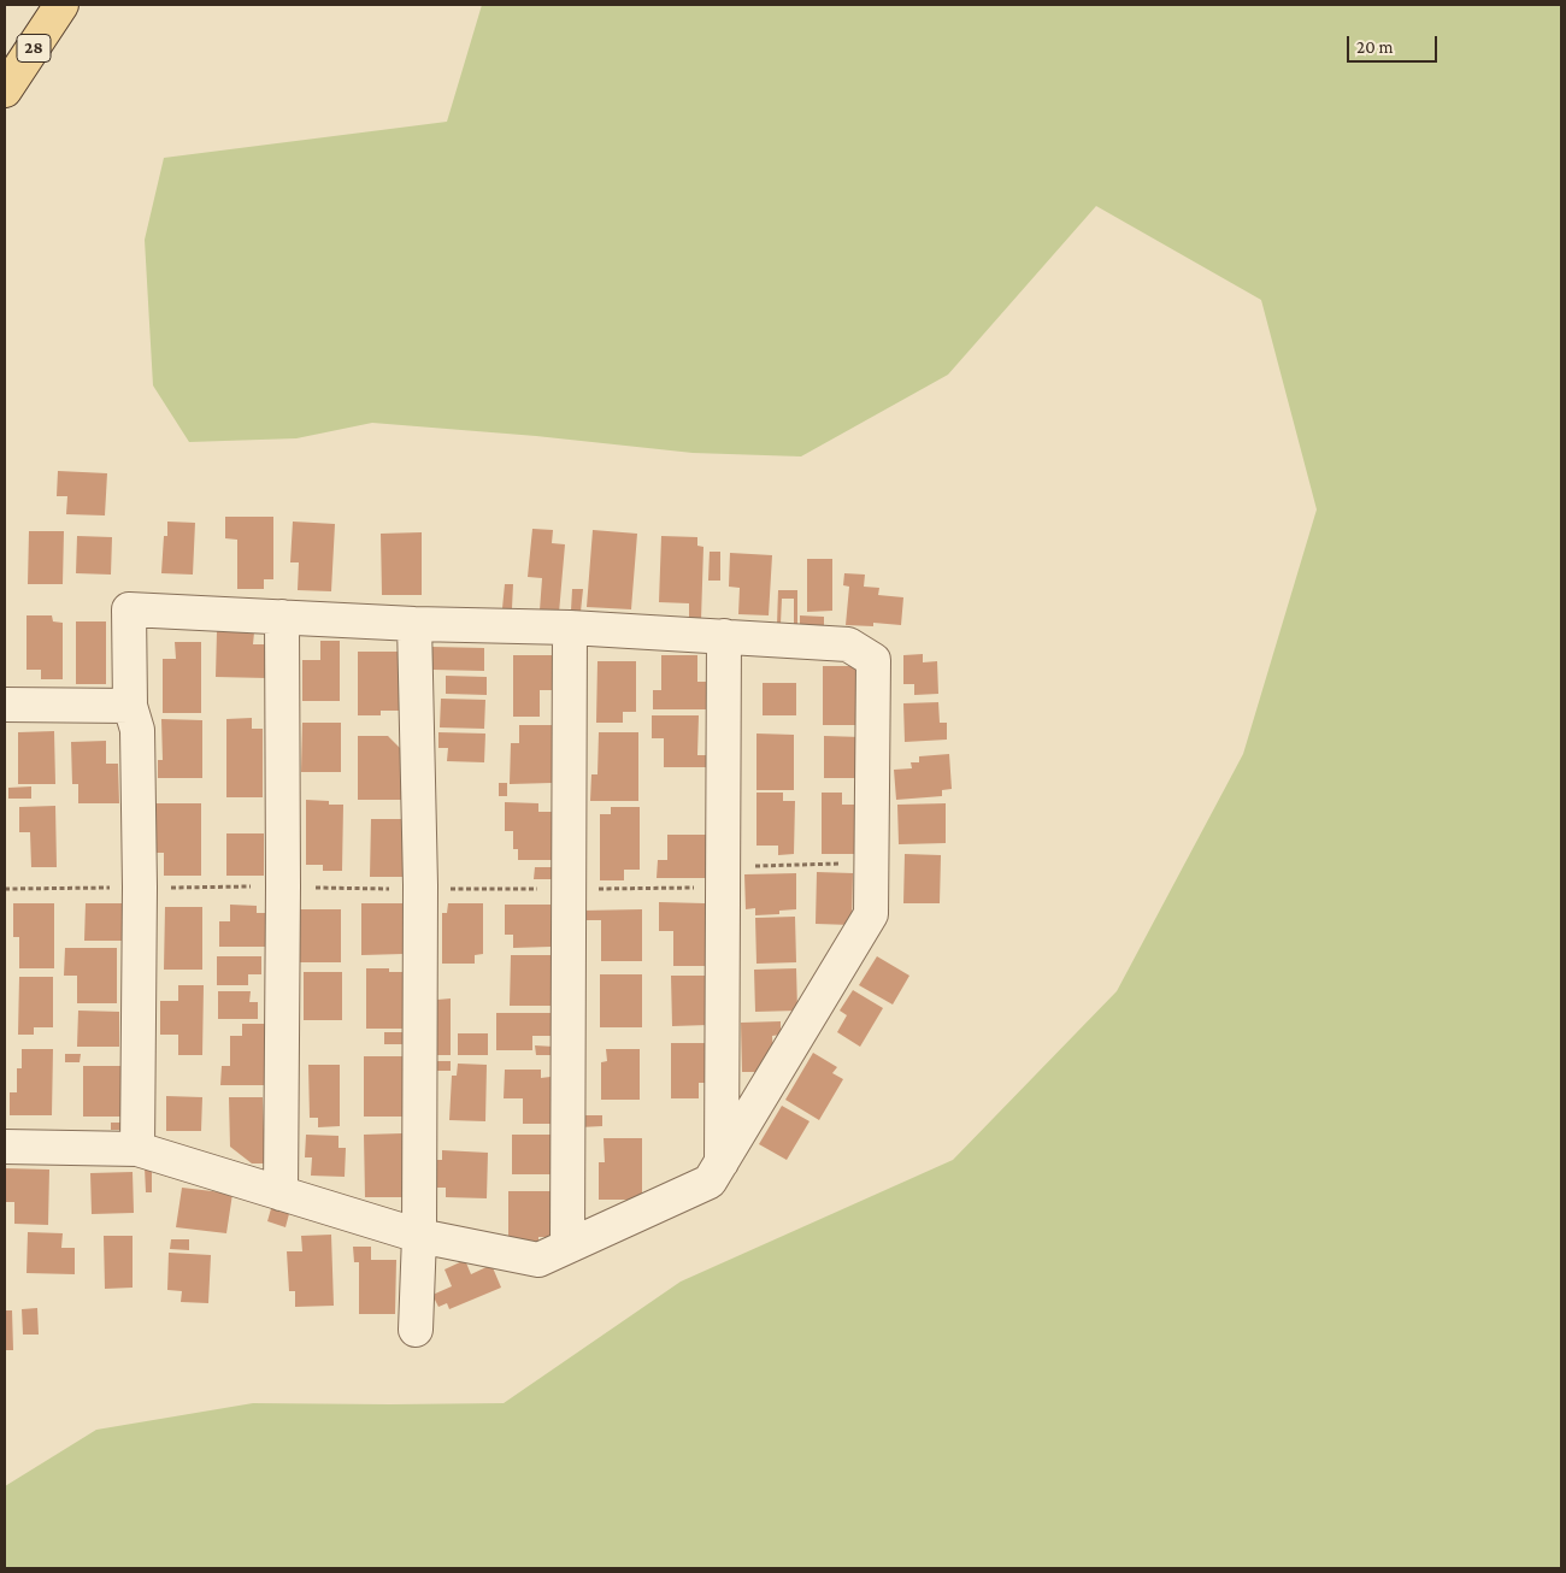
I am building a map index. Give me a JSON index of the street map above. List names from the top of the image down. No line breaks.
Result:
{"streets":{"main road":["28"]},"scale_bar":"20 m"}
